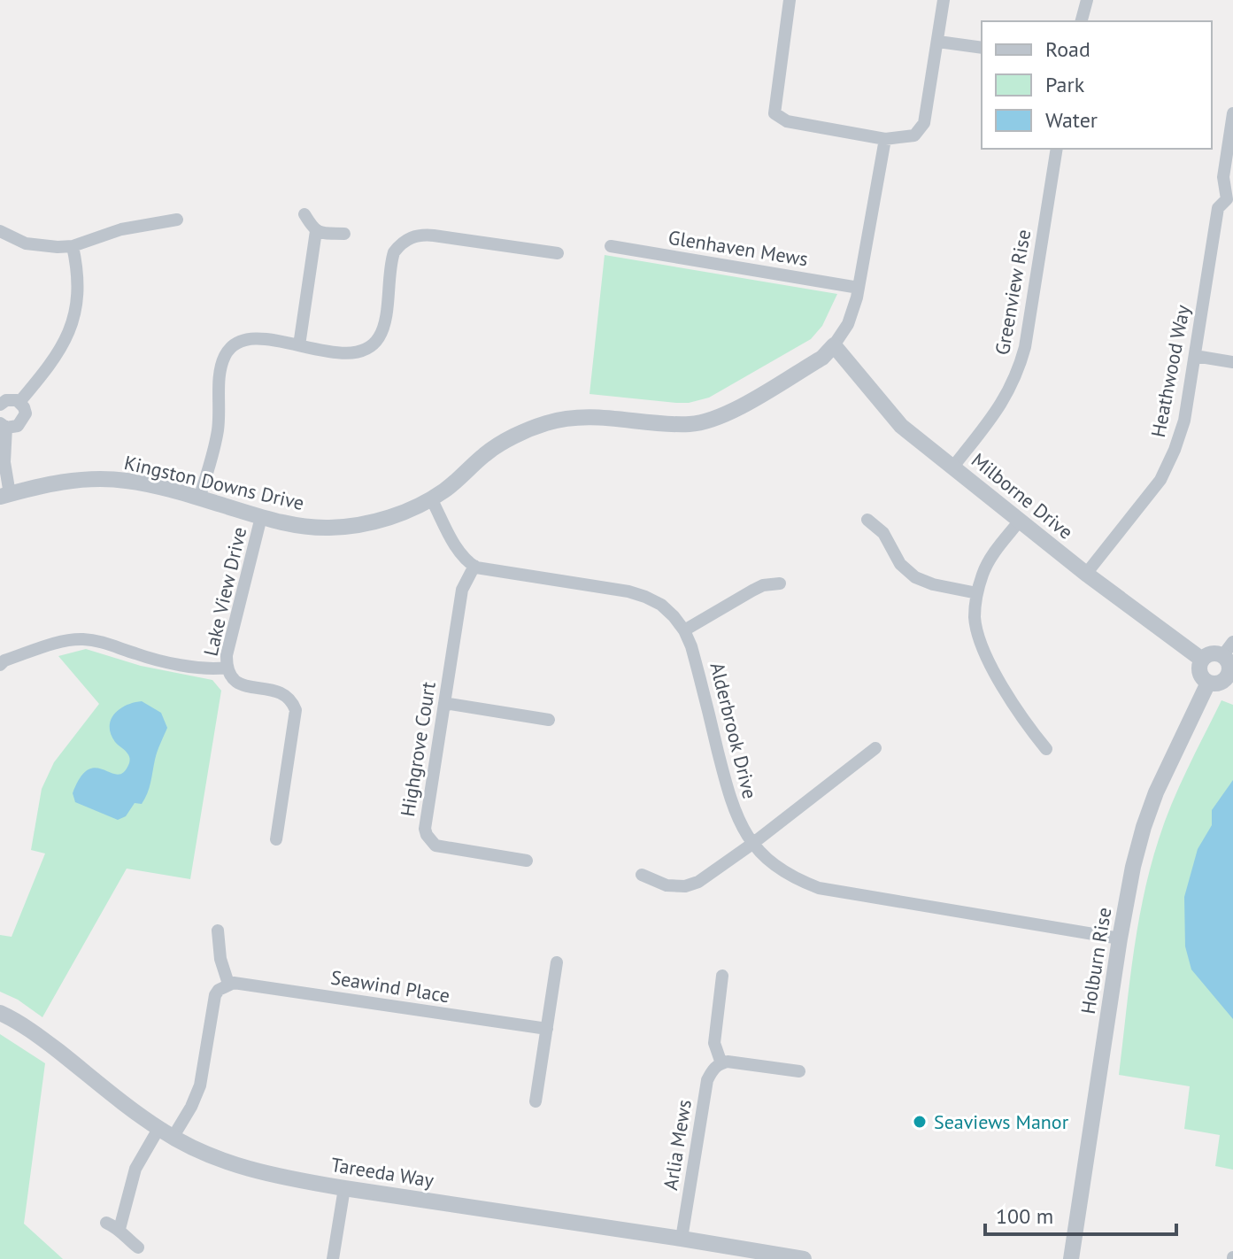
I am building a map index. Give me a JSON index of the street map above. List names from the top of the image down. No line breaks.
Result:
{"streets":{"street":["Glenhaven Mews","Greenview Rise","Heathwood Way","Kingston Downs Drive","Milborne Drive","Lake View Drive","Alderbrook Drive","Highgrove Court","Holburn Rise","Seawind Place","Arlia Mews","Tareeda Way"]},"crossings":[["Glenhaven Mews","Kingston Downs Drive"],["Greenview Rise","Milborne Drive"],["Heathwood Way","Milborne Drive"],["Kingston Downs Drive","Milborne Drive"],["Kingston Downs Drive","Lake View Drive"],["Milborne Drive","Holburn Rise"],["Alderbrook Drive","Highgrove Court"],["Alderbrook Drive","Holburn Rise"],["Arlia Mews","Tareeda Way"]],"places":["Seaviews Manor"],"legend":["Road","Park","Water"],"scale_bar":"100 m"}
